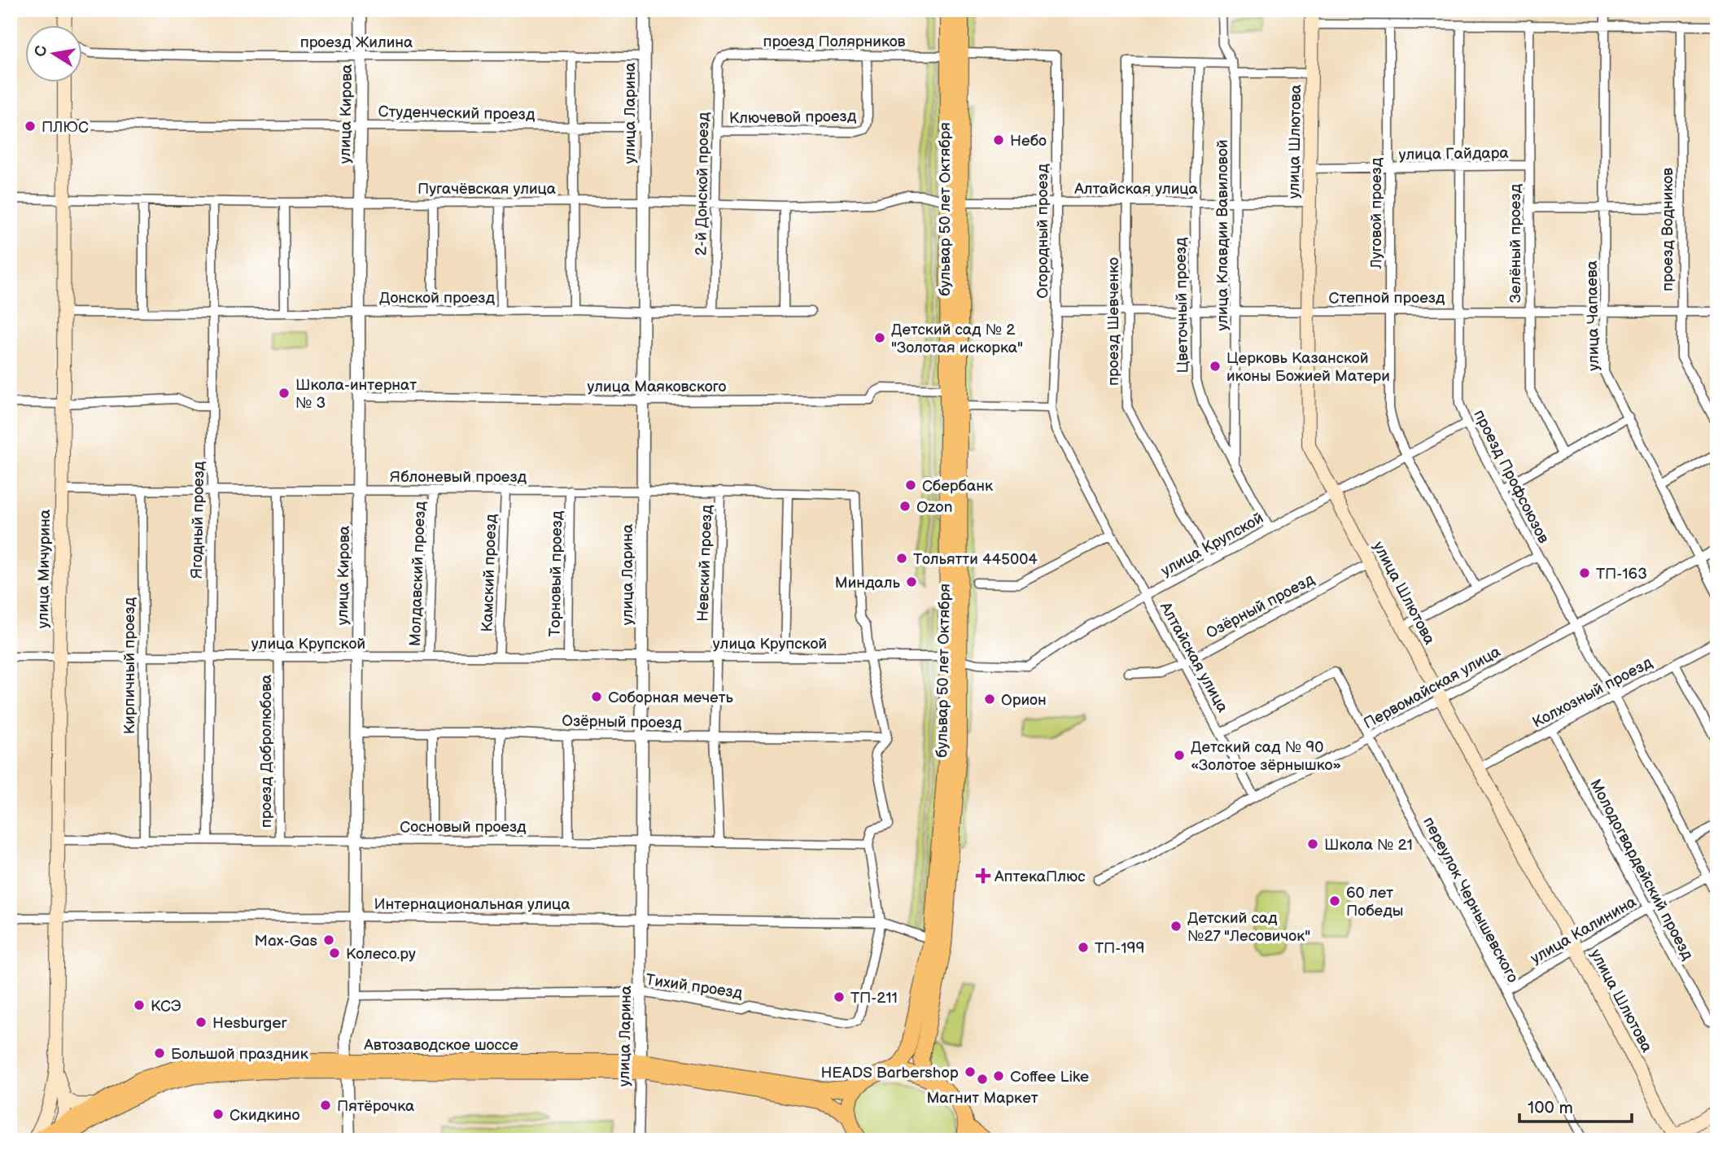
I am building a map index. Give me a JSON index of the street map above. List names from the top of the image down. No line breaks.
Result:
{"streets":{"main road":["улица Шлютова","бульвар 50 лет Октября","улица Мичурина","Автозаводское шоссе"],"street":["проезд Полярников","проезд Жилина","Студенческий проезд","улица Ларина","улица Кирова","Ключевой проезд","улица Гайдара","2-й Донской проезд","Пугачёвская улица","Алтайская улица","Луговой проезд","проезд Водников","Огородный проезд","улица Клавдии Вавиловой","Зелёный проезд","Донской проезд","Степной проезд","Цветочный проезд","улица Чапаева","проезд Шевченко","улица Маяковского","Яблоневый проезд","проезд Профсоюзов","Ягодный проезд","улица Крупской","Невский проезд","Камский проезд","Молдавский проезд","Торновый проезд","Озёрный проезд","Кирпичный проезд","Первомайская улица","Колхозный проезд","проезд Добролюбова","Сосновый проезд","Молодогвардейский проезд","переулок Чернышевского","Интернациональная улица","улица Калинина","Тихий проезд"]},"crossings":[["проезд Полярников","Ключевой проезд"],["проезд Полярников","2-й Донской проезд"],["проезд Полярников","бульвар 50 лет Октября"],["проезд Полярников","Огородный проезд"],["проезд Жилина","улица Ларина"],["проезд Жилина","улица Кирова"],["Студенческий проезд","улица Ларина"],["Студенческий проезд","улица Кирова"],["Студенческий проезд","улица Мичурина"],["улица Ларина","Пугачёвская улица"],["улица Ларина","Донской проезд"],["улица Ларина","улица Маяковского"],["улица Ларина","Яблоневый проезд"],["улица Ларина","улица Крупской"],["улица Ларина","Озёрный проезд"],["улица Ларина","Сосновый проезд"],["улица Ларина","Интернациональная улица"],["улица Ларина","Тихий проезд"],["улица Ларина","Автозаводское шоссе"],["улица Кирова","Пугачёвская улица"],["улица Кирова","Донской проезд"],["улица Кирова","улица Маяковского"],["улица Кирова","Яблоневый проезд"],["улица Кирова","улица Крупской"],["улица Кирова","Озёрный проезд"],["улица Кирова","Сосновый проезд"],["улица Кирова","Интернациональная улица"],["улица Кирова","Тихий проезд"],["улица Кирова","Автозаводское шоссе"],["Ключевой проезд","2-й Донской проезд"],["улица Шлютова","улица Гайдара"],["улица Шлютова","Алтайская улица"],["улица Шлютова","Степной проезд"],["улица Шлютова","улица Крупской"],["улица Шлютова","Озёрный проезд"],["улица Шлютова","Первомайская улица"],["улица Шлютова","Колхозный проезд"],["улица Шлютова","улица Калинина"],["улица Гайдара","Луговой проезд"],["улица Гайдара","Зелёный проезд"],["улица Гайдара","проезд Профсоюзов"],["2-й Донской проезд","Пугачёвская улица"],["2-й Донской проезд","Донской проезд"],["Пугачёвская улица","Алтайская улица"],["Пугачёвская улица","бульвар 50 лет Октября"],["Пугачёвская улица","Ягодный проезд"],["Пугачёвская улица","улица Мичурина"],["Алтайская улица","бульвар 50 лет Октября"],["Алтайская улица","Огородный проезд"],["Алтайская улица","улица Клавдии Вавиловой"],["Алтайская улица","Цветочный проезд"],["Алтайская улица","проезд Шевченко"],["Алтайская улица","улица Крупской"],["Алтайская улица","Озёрный проезд"],["Алтайская улица","Первомайская улица"],["Алтайская улица","переулок Чернышевского"],["бульвар 50 лет Октября","улица Маяковского"],["бульвар 50 лет Октября","улица Крупской"],["бульвар 50 лет Октября","Интернациональная улица"],["бульвар 50 лет Октября","Автозаводское шоссе"],["Луговой проезд","Степной проезд"],["Луговой проезд","улица Крупской"],["проезд Водников","Степной проезд"],["Огородный проезд","Степной проезд"],["улица Клавдии Вавиловой","Степной проезд"],["улица Клавдии Вавиловой","Цветочный проезд"],["Зелёный проезд","Степной проезд"],["Донской проезд","Ягодный проезд"],["Донской проезд","улица Мичурина"],["Степной проезд","Цветочный проезд"],["Степной проезд","улица Чапаева"],["Степной проезд","проезд Шевченко"],["Степной проезд","проезд Профсоюзов"],["Цветочный проезд","проезд Шевченко"],["Цветочный проезд","улица Крупской"],["улица Чапаева","Первомайская улица"],["проезд Шевченко","улица Крупской"],["Яблоневый проезд","Ягодный проезд"],["Яблоневый проезд","улица Крупской"],["Яблоневый проезд","Невский проезд"],["Яблоневый проезд","улица Мичурина"],["Яблоневый проезд","Камский проезд"],["Яблоневый проезд","Молдавский проезд"],["Яблоневый проезд","Торновый проезд"],["Яблоневый проезд","Кирпичный проезд"],["Яблоневый проезд","проезд Добролюбова"],["проезд Профсоюзов","улица Крупской"],["проезд Профсоюзов","Первомайская улица"],["проезд Профсоюзов","Колхозный проезд"],["проезд Профсоюзов","улица Калинина"],["Ягодный проезд","улица Крупской"],["Ягодный проезд","Сосновый проезд"],["улица Крупской","Невский проезд"],["улица Крупской","улица Мичурина"],["улица Крупской","Камский проезд"],["улица Крупской","Молдавский проезд"],["улица Крупской","Торновый проезд"],["улица Крупской","Кирпичный проезд"],["улица Крупской","проезд Добролюбова"],["Невский проезд","Озёрный проезд"],["Невский проезд","Сосновый проезд"],["улица Мичурина","Сосновый проезд"],["улица Мичурина","Интернациональная улица"],["улица Мичурина","Автозаводское шоссе"],["Кирпичный проезд","Сосновый проезд"],["Первомайская улица","переулок Чернышевского"],["Колхозный проезд","Молодогвардейский проезд"],["проезд Добролюбова","Сосновый проезд"],["Молодогвардейский проезд","улица Калинина"],["переулок Чернышевского","улица Калинина"],["Интернациональная улица","Тихий проезд"]],"places":{"other":["ПЛЮС","Небо","Детский сад № 2 \"Золотая искорка\"","Церковь Казанской иконы Божией Матери","Школа-интернат № 3","Сбербанк","Ozon","Тольятти 445004","ТП-163","Миндаль","Cоборная мечеть","Орион","Детский сад № 90 «Золотое зёрнышко»","Школа № 21","60 лет Победы","Детский сад №27 \"Лесовичок\"","Max-Gas","ТП-199","Колесо.ру","ТП-211","КСЭ","Hesburger","Большой праздник","HEADS Barbershop","Coffee Like","Магнит Маркет","Пятёрочка","Скидкино"],"health":["АптекаПлюс"]},"scale_bar":"100 m","north":"left"}
